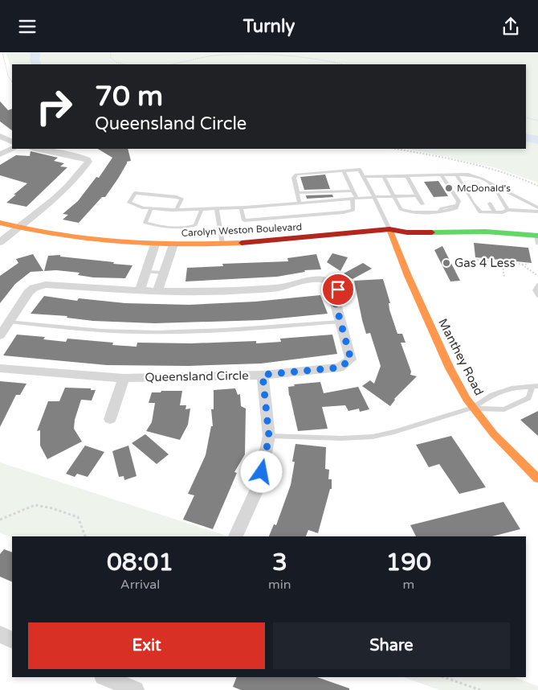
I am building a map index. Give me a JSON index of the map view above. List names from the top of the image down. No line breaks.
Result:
{"streets":{"street":["Carolyn Weston Boulevard","Manthey Road","Queensland Circle"]},"crossings":[["Carolyn Weston Boulevard","Manthey Road"]],"places":["McDonald's","Gas 4 Less"],"page":{"header":"Turnly","turn":["70 m","Queensland Circle"],"eta":["08:01","Arrival","3","min","190","m"],"buttons":["Exit","Share"]}}
